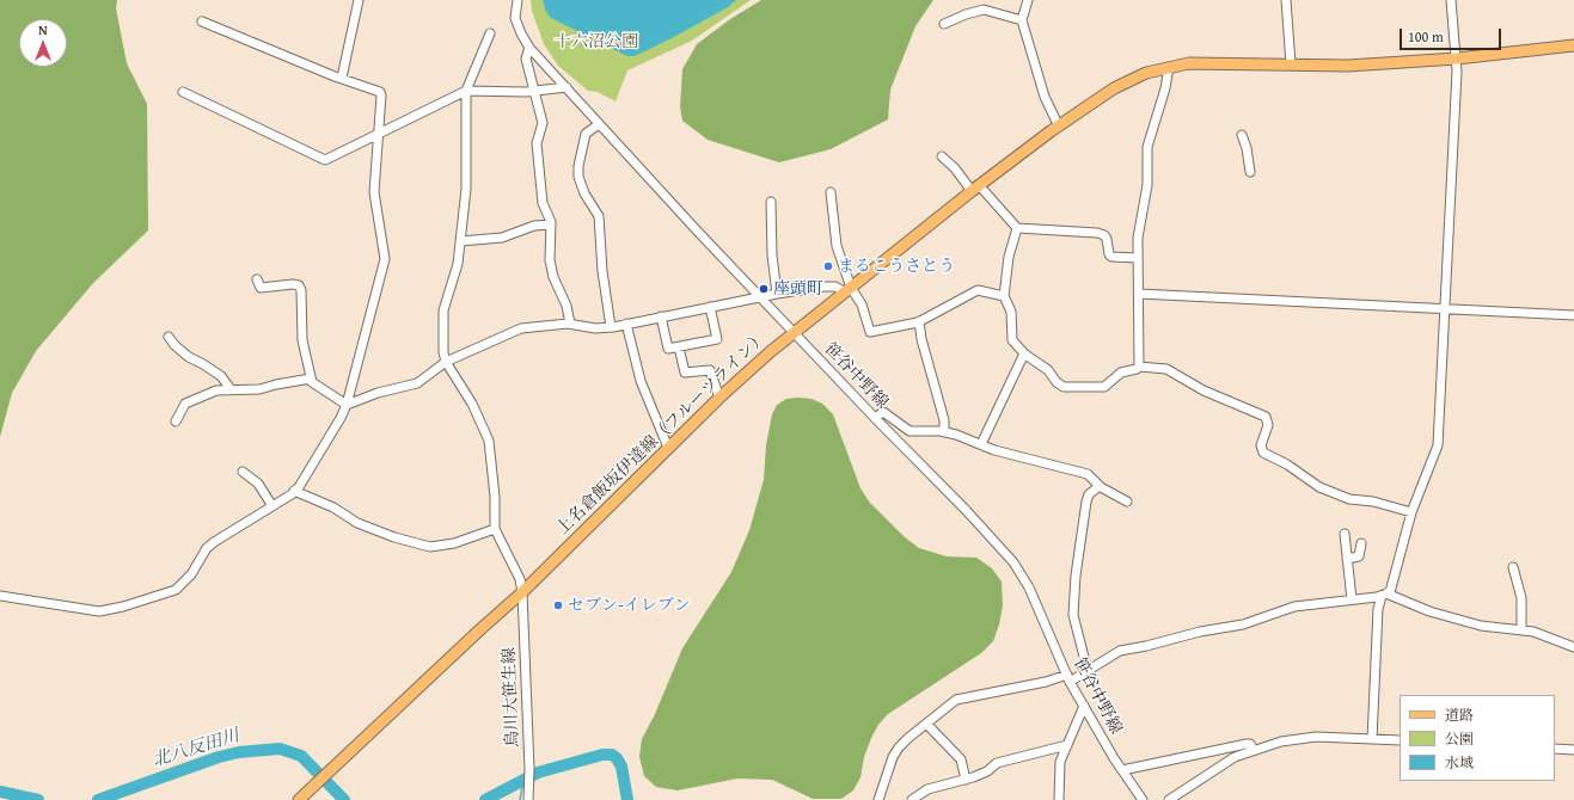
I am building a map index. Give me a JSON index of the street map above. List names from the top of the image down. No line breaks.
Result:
{"streets":{"main road":["上名倉飯坂伊達線（フルーツライン）"],"street":["笹谷中野線","鳥川大笹生線"]},"crossings":[["笹谷中野線","上名倉飯坂伊達線（フルーツライン）"],["上名倉飯坂伊達線（フルーツライン）","鳥川大笹生線"]],"water":["北八反田川"],"parks":["十六沼公園"],"places":["まるこうさとう","座頭町","セブン-イレブン"],"legend":["道路","公園","水域"],"scale_bar":"100 m","north":"top"}
